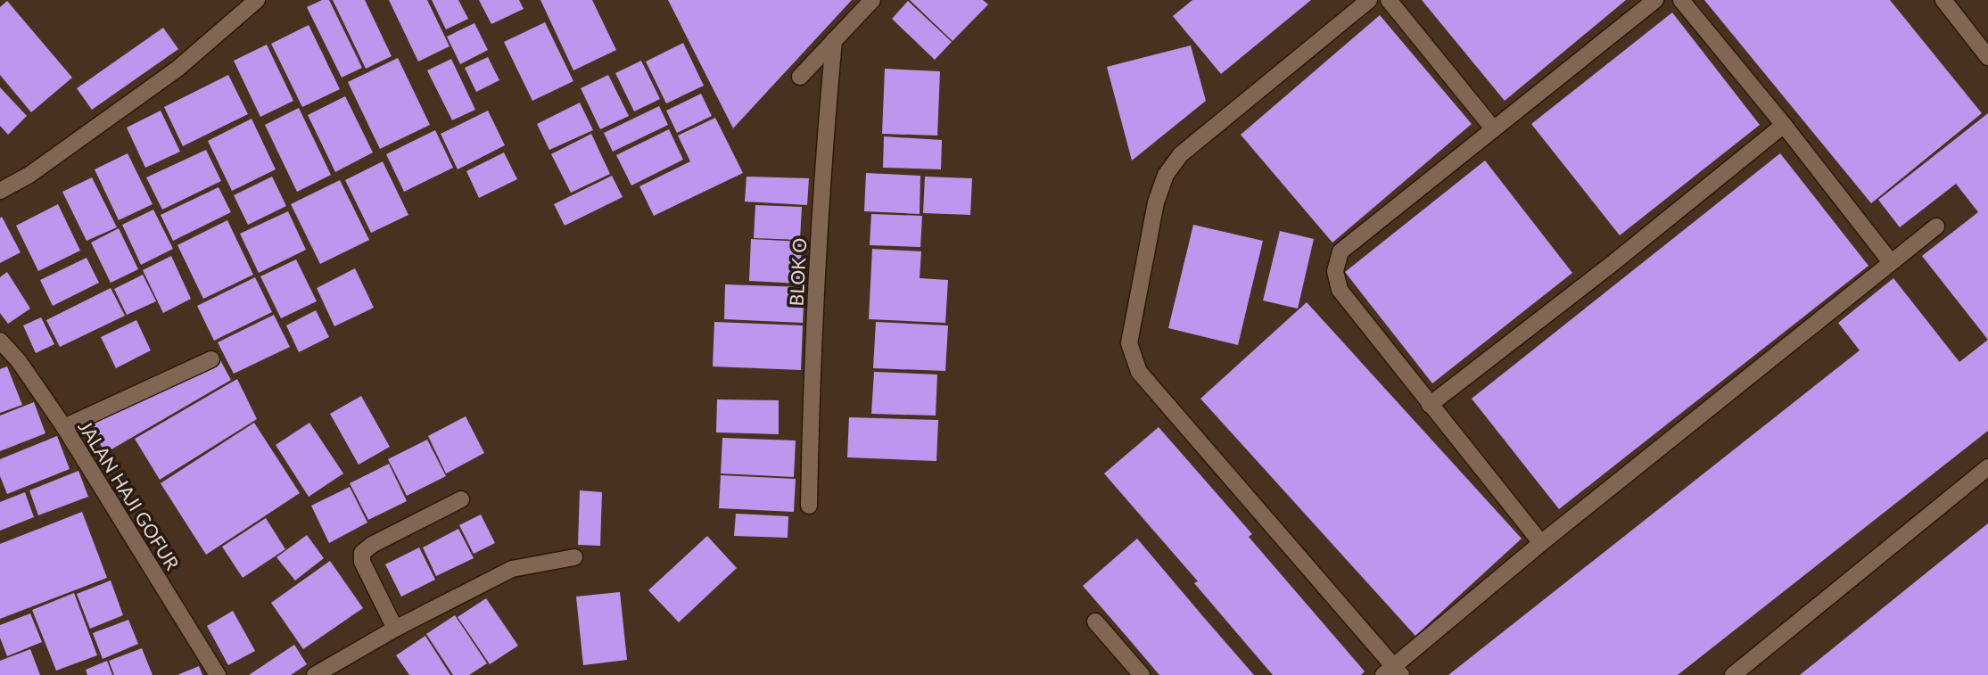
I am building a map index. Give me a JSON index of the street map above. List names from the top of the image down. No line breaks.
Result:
{"streets":{"street":["BLOK O","JALAN HAJI GOFUR"]}}
